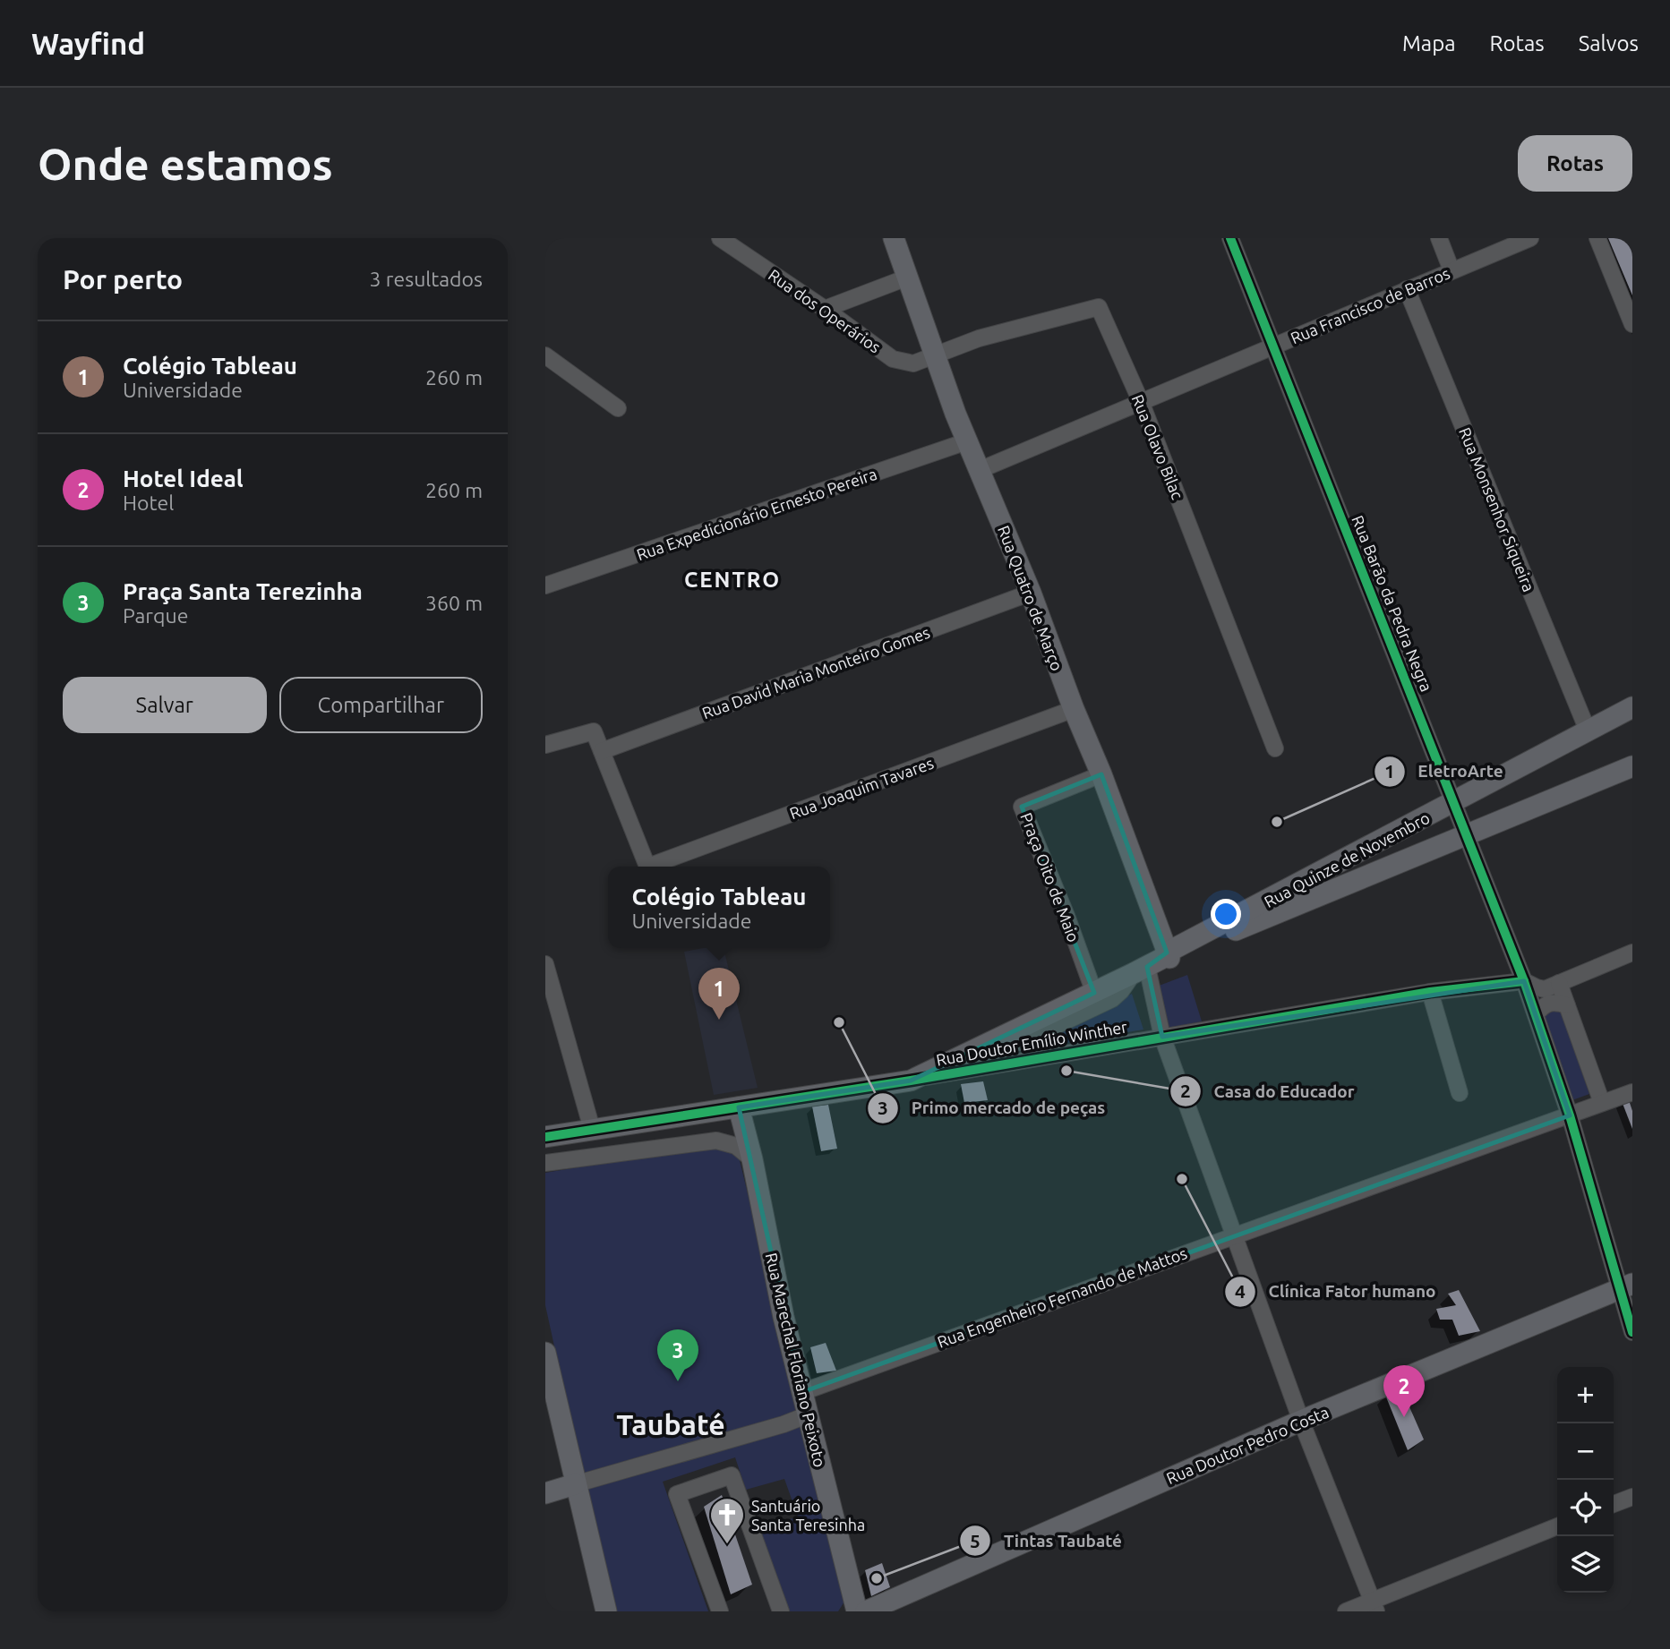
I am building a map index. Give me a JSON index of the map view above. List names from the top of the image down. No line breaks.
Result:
{"streets":{"main road":["Rua Quatro de Março","Rua Quinze de Novembro","Rua Doutor Emílio Winther","Rua Marechal Floriano Peixoto","Rua Doutor Pedro Costa"],"street":["Rua Francisco de Barros","Rua dos Operários","Rua Olavo Bilac","Rua Monsenhor Siqueira","Rua Expedicionário Ernesto Pereira","Rua Barão da Pedra Negra","Rua David Maria Monteiro Gomes","Rua Joaquim Tavares","Praça Oito de Maio","Rua Engenheiro Fernando de Mattos"]},"crossings":[["Rua Francisco de Barros","Rua Olavo Bilac"],["Rua Francisco de Barros","Rua Monsenhor Siqueira"],["Rua Francisco de Barros","Rua Quatro de Março"],["Rua Francisco de Barros","Rua Barão da Pedra Negra"],["Rua dos Operários","Rua Olavo Bilac"],["Rua dos Operários","Rua Quatro de Março"],["Rua Olavo Bilac","Rua Quatro de Março"],["Rua Monsenhor Siqueira","Rua Quinze de Novembro"],["Rua Expedicionário Ernesto Pereira","Rua Quatro de Março"],["Rua Quatro de Março","Rua David Maria Monteiro Gomes"],["Rua Quatro de Março","Rua Joaquim Tavares"],["Rua Quatro de Março","Rua Quinze de Novembro"],["Rua Quatro de Março","Praça Oito de Maio"],["Rua Quatro de Março","Rua Doutor Emílio Winther"],["Rua Quatro de Março","Rua Engenheiro Fernando de Mattos"],["Rua Quatro de Março","Rua Doutor Pedro Costa"],["Rua Barão da Pedra Negra","Rua Quinze de Novembro"],["Rua Barão da Pedra Negra","Rua Doutor Emílio Winther"],["Rua Barão da Pedra Negra","Rua Engenheiro Fernando de Mattos"],["Rua Barão da Pedra Negra","Rua Doutor Pedro Costa"],["Rua Quinze de Novembro","Praça Oito de Maio"],["Rua Quinze de Novembro","Rua Doutor Emílio Winther"],["Rua Doutor Emílio Winther","Rua Marechal Floriano Peixoto"],["Rua Engenheiro Fernando de Mattos","Rua Marechal Floriano Peixoto"]],"districts":["CENTRO","Taubaté"],"places":{"other":["EletroArte","Primo mercado de peças","Casa do Educador","Clínica Fator humano","Tintas Taubaté"],"church":["Santuário Santa Teresinha"]},"page":{"header":"Wayfind","nav":["Mapa","Rotas","Salvos"],"buttons":["Rotas",["Salvar","Compartilhar"]],"title":"Onde estamos","heading":["Por perto","3 resultados"],"list":[{"mark":"1","name":"Colégio Tableau","note":"Universidade","value":"260 m"},{"mark":"2","name":"Hotel Ideal","note":"Hotel","value":"260 m"},{"mark":"3","name":"Praça Santa Terezinha","note":"Parque","value":"360 m"}],"popup":["Colégio Tableau","Universidade"],"pins":["1","3","2"],"map_buttons":["+","−"]}}
